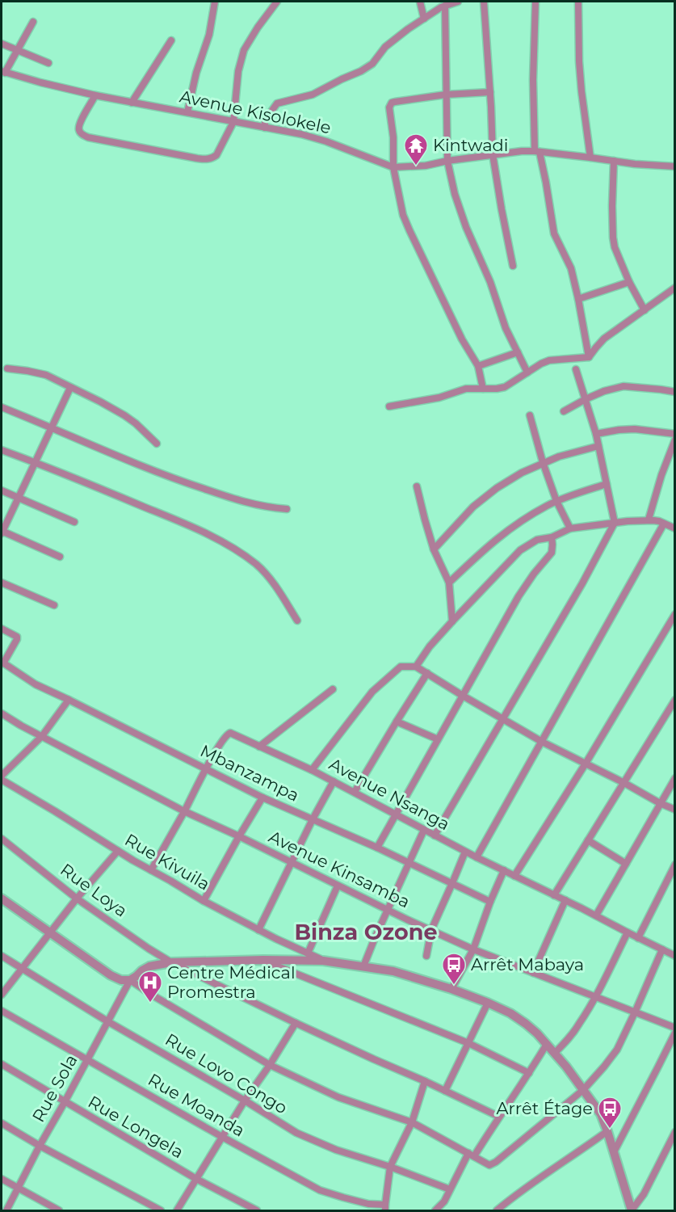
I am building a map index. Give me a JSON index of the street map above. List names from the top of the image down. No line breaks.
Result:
{"streets":{"street":["Avenue Kisolokele","Mbanzampa","Avenue Nsanga","Rue Kivuila","Avenue Kinsamba","Rue Loya","Rue Lovo Congo","Rue Sola","Rue Moanda","Rue Longela"]},"crossings":[["Mbanzampa","Avenue Nsanga"],["Avenue Nsanga","Rue Kivuila"],["Avenue Nsanga","Avenue Kinsamba"],["Rue Lovo Congo","Rue Sola"],["Rue Sola","Rue Moanda"],["Rue Sola","Rue Longela"]],"districts":["Binza Ozone"],"places":{"temple":["Kintwadi"],"bus stop":["Arrêt Mabaya","Arrêt Étage"],"hospital":["Centre Médical Promestra"]}}
